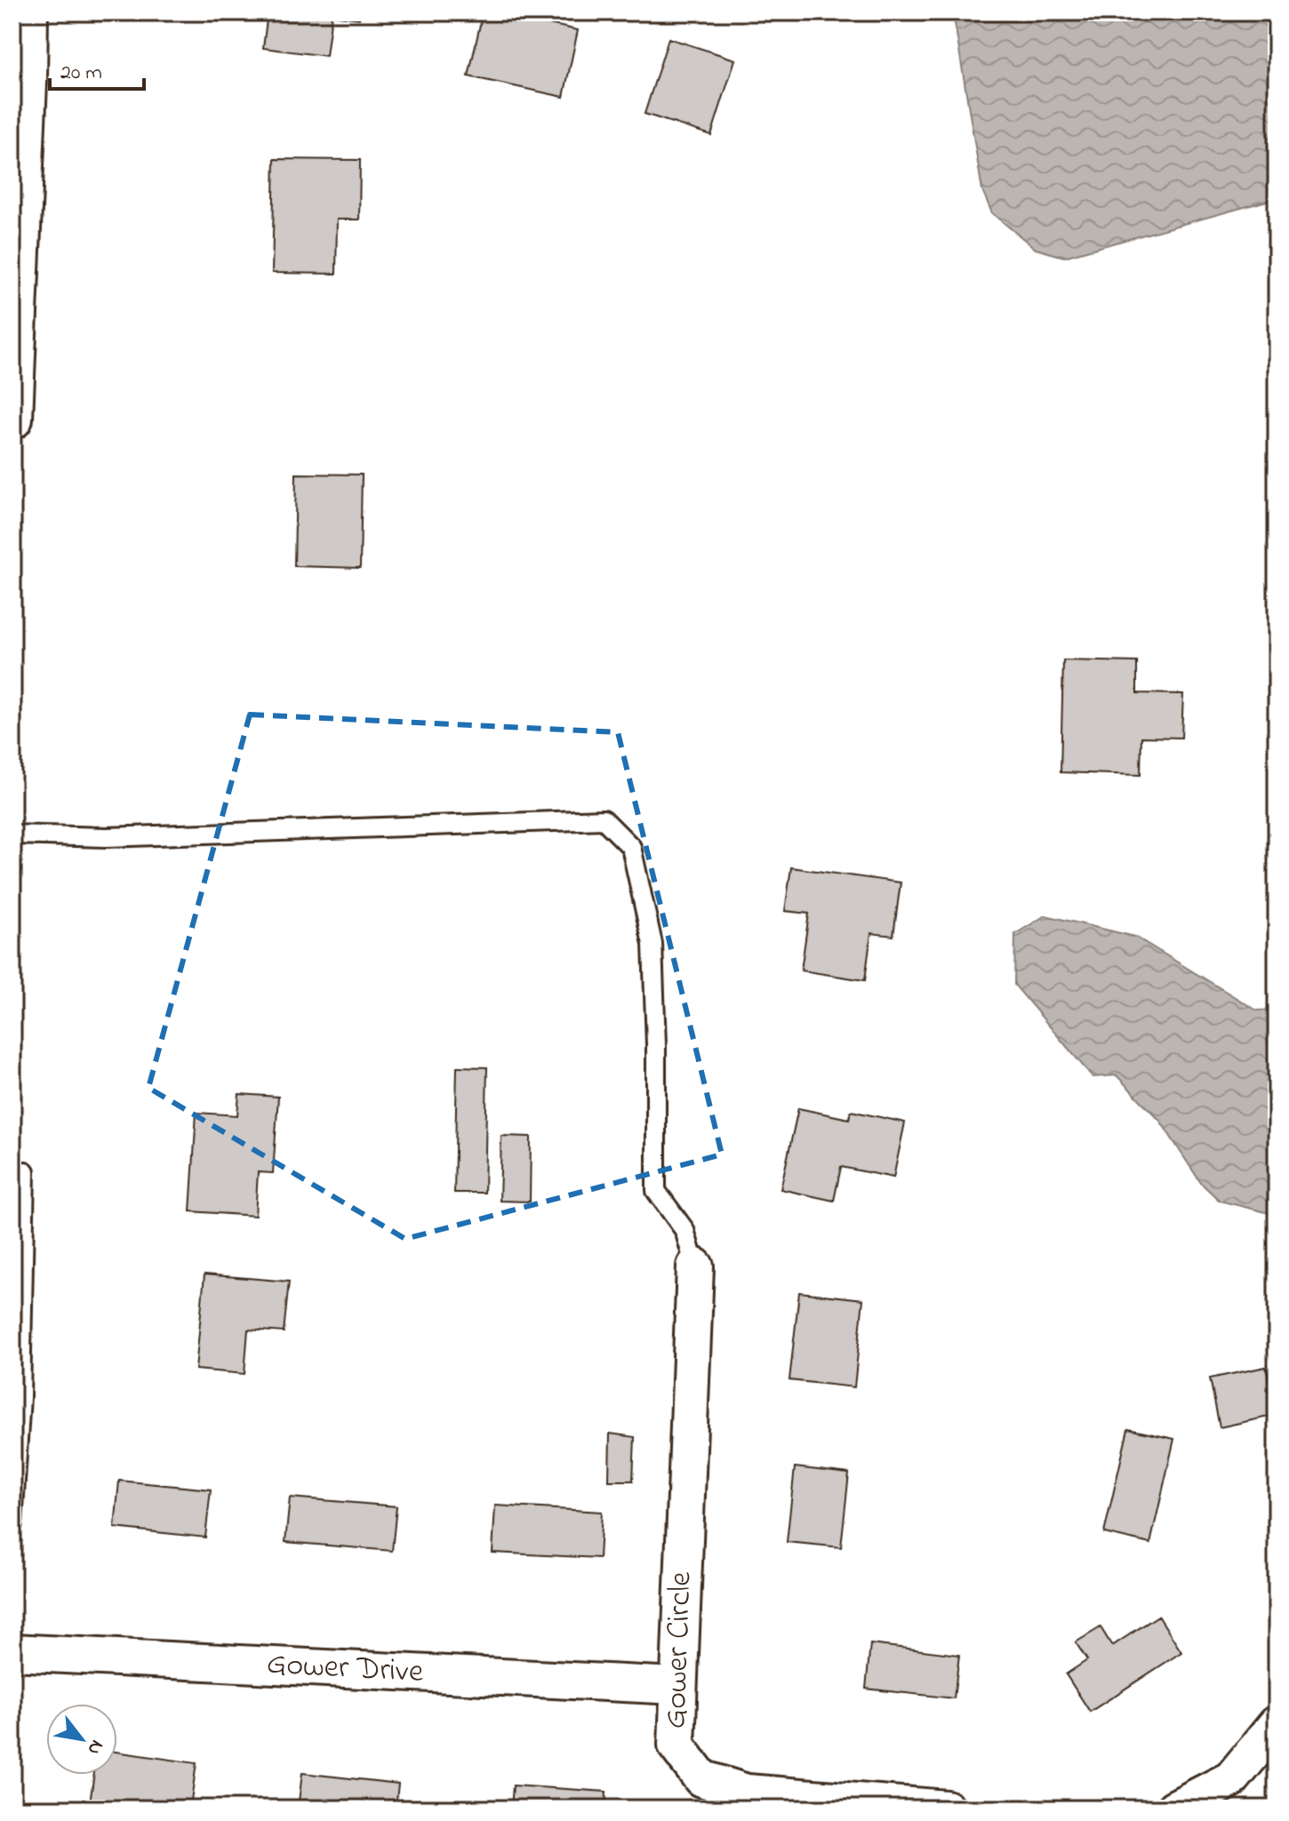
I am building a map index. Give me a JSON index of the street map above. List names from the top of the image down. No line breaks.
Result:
{"streets":{"street":["Gower Circle","Gower Drive"]},"crossings":[["Gower Circle","Gower Drive"]],"scale_bar":"20 m","north":"bottom right"}
